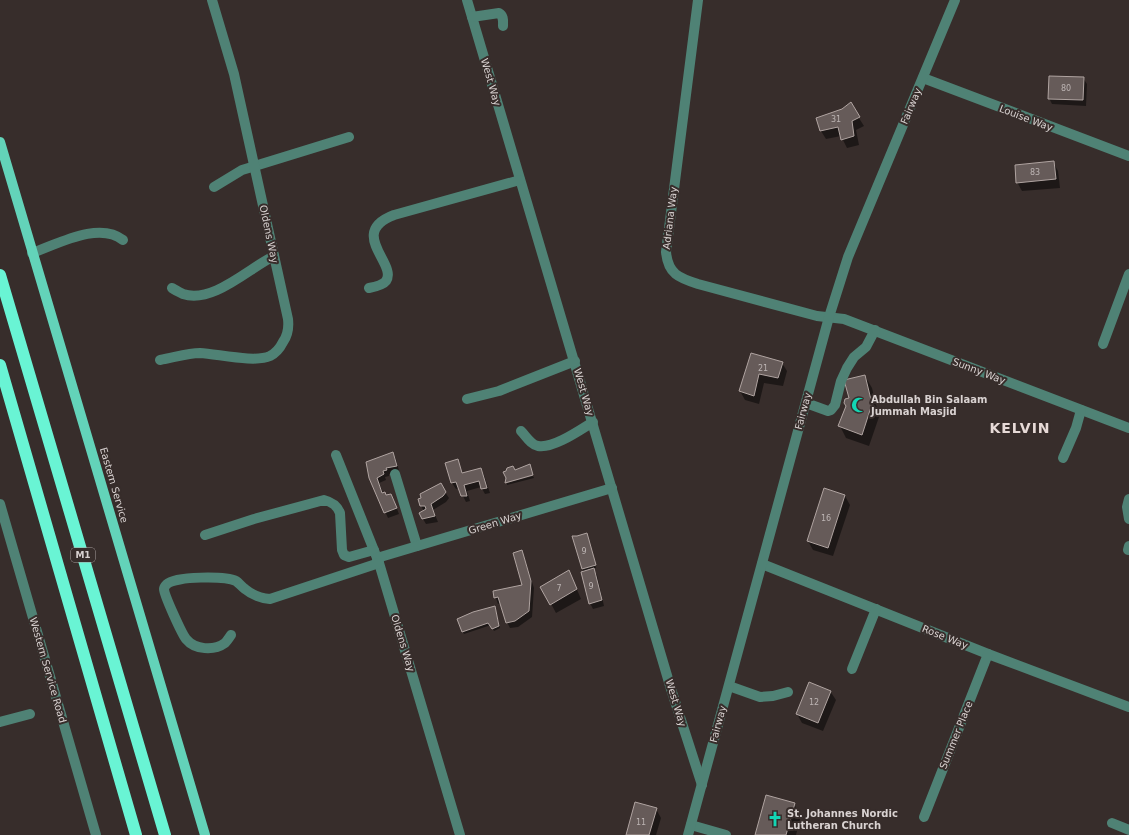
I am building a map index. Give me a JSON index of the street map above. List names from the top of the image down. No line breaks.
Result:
{"streets":{"highway":["M1"],"main road":["Eastern Service"],"street":["West Way","Fairway","Louise Way","Adriana Way","Oldens Way","Sunny Way","Green Way","Rose Way","Western Service Road","Summer Place"]},"crossings":[["West Way","Fairway"],["West Way","Green Way"],["Fairway","Louise Way"],["Fairway","Adriana Way"],["Fairway","Sunny Way"],["Fairway","Rose Way"],["Adriana Way","Sunny Way"],["Oldens Way","Green Way"],["Rose Way","Summer Place"]],"districts":["KELVIN"],"places":{"mosque":["Abdullah Bin Salaam Jummah Masjid"],"church":["St. Johannes Nordic Lutheran Church"]},"house_numbers":["80","31","83","21","16","9","9","7","12","11"]}
